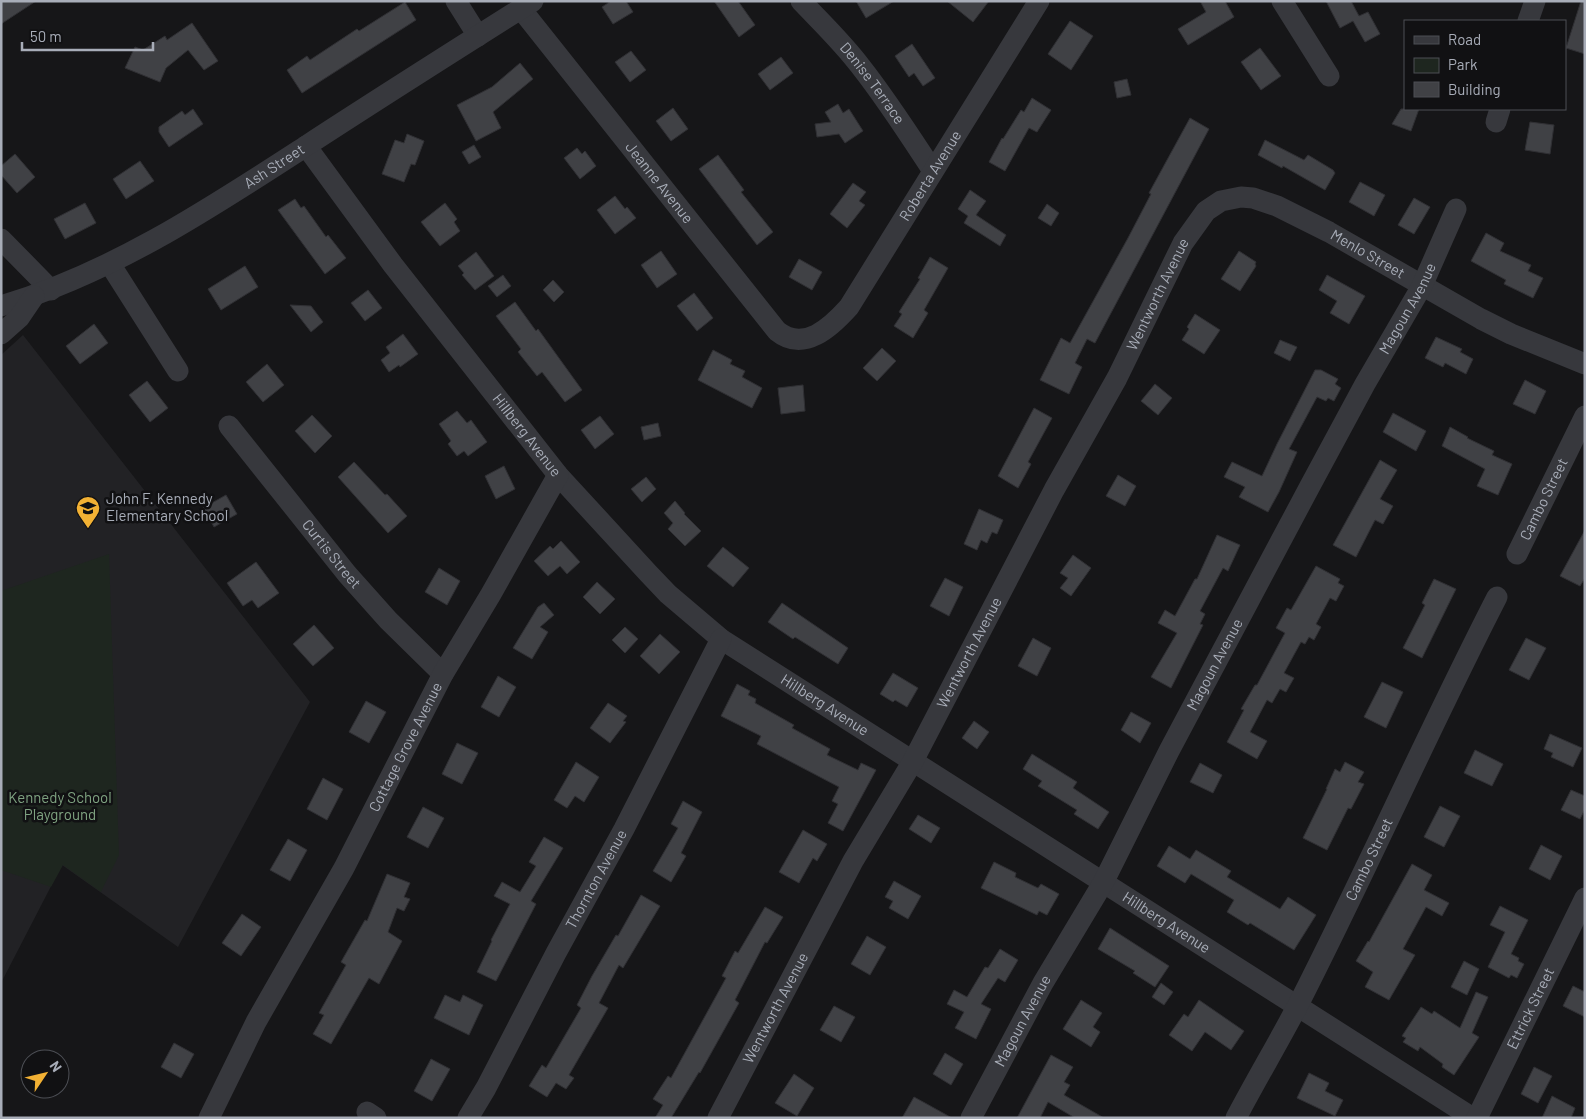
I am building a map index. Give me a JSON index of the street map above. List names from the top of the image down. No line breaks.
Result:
{"streets":{"street":["Denise Terrace","Ash Street","Roberta Avenue","Jeanne Avenue","Menlo Street","Wentworth Avenue","Magoun Avenue","Hillberg Avenue","Cambo Street","Curtis Street","Cottage Grove Avenue","Thornton Avenue","Ettrick Street"]},"crossings":[["Denise Terrace","Roberta Avenue"],["Ash Street","Jeanne Avenue"],["Ash Street","Hillberg Avenue"],["Roberta Avenue","Jeanne Avenue"],["Menlo Street","Wentworth Avenue"],["Menlo Street","Magoun Avenue"],["Wentworth Avenue","Hillberg Avenue"],["Magoun Avenue","Hillberg Avenue"],["Hillberg Avenue","Cambo Street"],["Hillberg Avenue","Cottage Grove Avenue"],["Hillberg Avenue","Thornton Avenue"],["Hillberg Avenue","Ettrick Street"],["Curtis Street","Cottage Grove Avenue"]],"parks":["Kennedy School Playground"],"places":{"school or university":["John F. Kennedy Elementary School"]},"legend":["Road","Park","Building"],"scale_bar":"50 m","north":"top right"}
